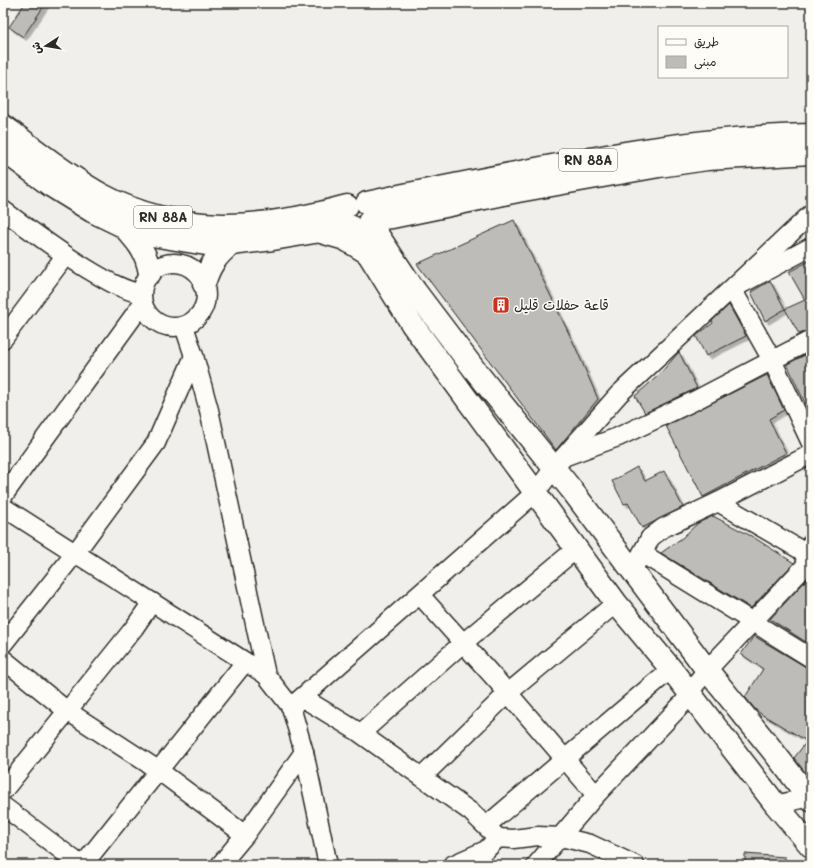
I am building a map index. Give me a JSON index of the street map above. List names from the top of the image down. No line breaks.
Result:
{"streets":{"main road":["RN 88A"]},"places":{"building":["قاعة حفلات قليل"]},"legend":["طريق","مبنى"],"north":"left"}
